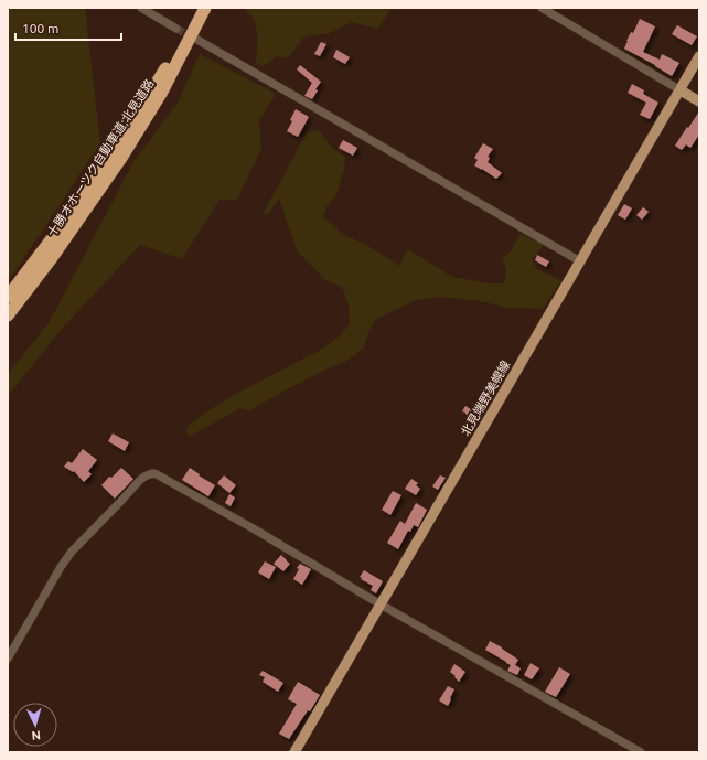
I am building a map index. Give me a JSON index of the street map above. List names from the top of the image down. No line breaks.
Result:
{"streets":{"highway":["十勝オホーツク自動車道;北見道路"],"main road":["北見端野美幌線"]},"scale_bar":"100 m","north":"bottom"}
